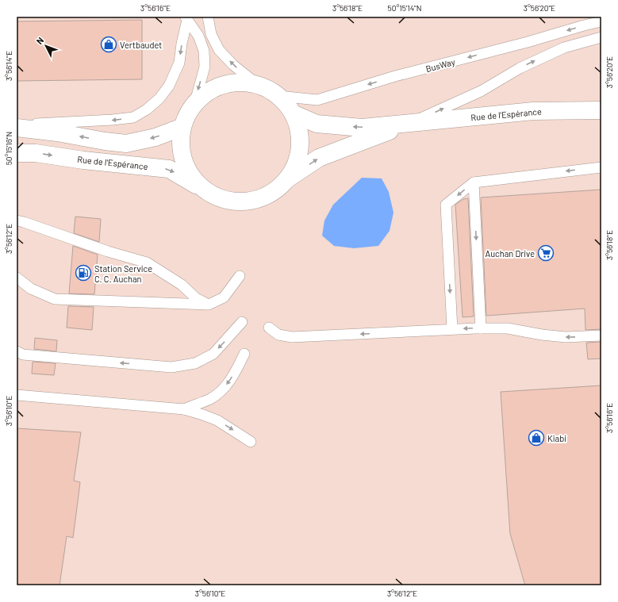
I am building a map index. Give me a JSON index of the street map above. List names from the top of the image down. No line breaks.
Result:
{"streets":{"street":["Rue de l'Espérance"],"lane":["BusWay"]},"places":{"shop":["Vertbaudet","Kiabi"],"supermarket":["Auchan Drive"],"fuel station":["Station Service C. C. Auchan"]},"north":"top left","coordinates":["3°56'16\"E","3°56'18\"E","50°15'14\"N","3°56'20\"E","3°56'14\"E","50°15'16\"N","3°56'12\"E","3°56'10\"E"]}
